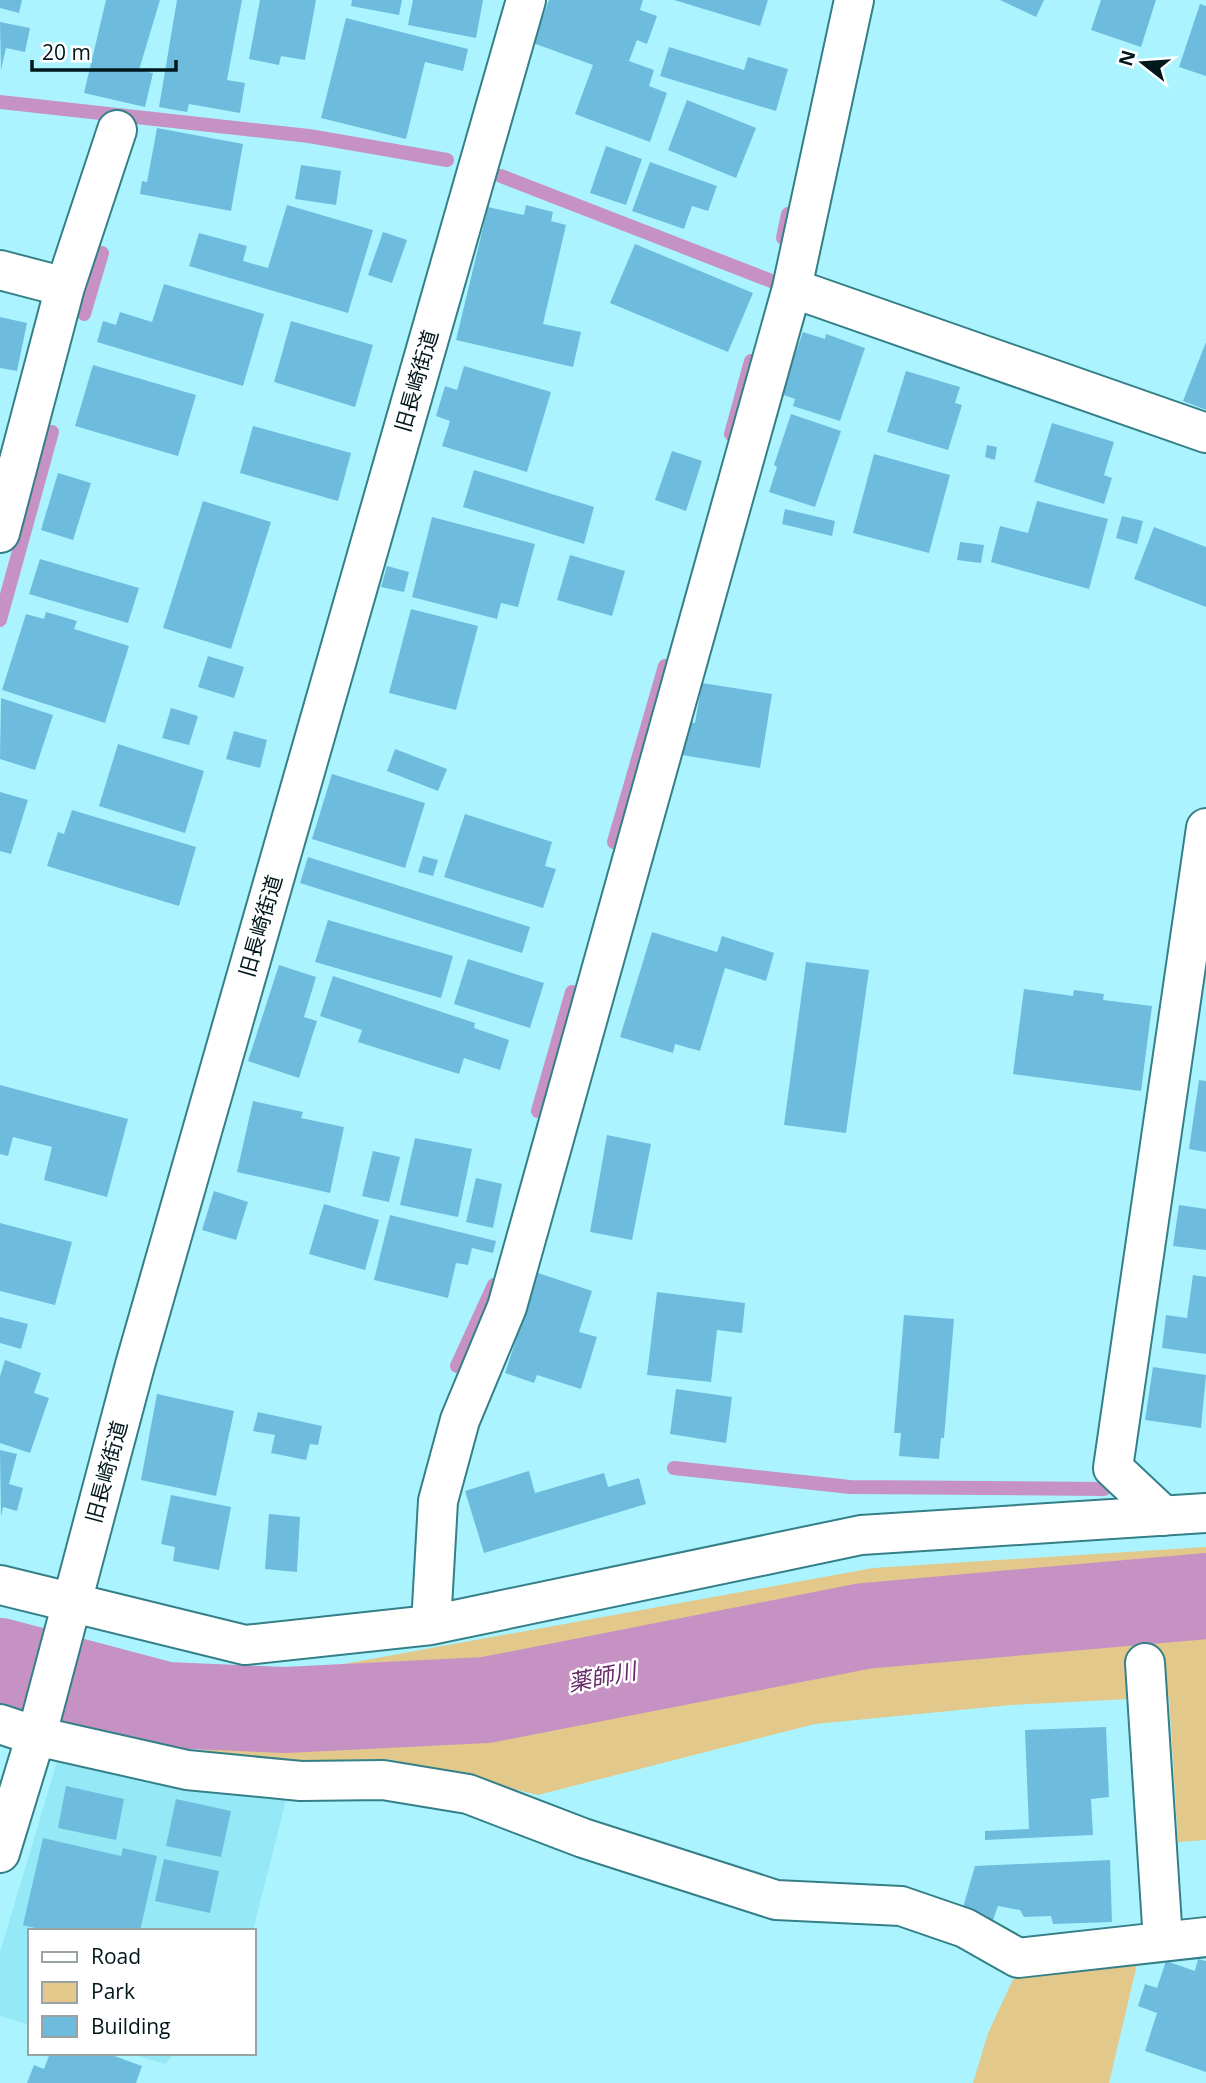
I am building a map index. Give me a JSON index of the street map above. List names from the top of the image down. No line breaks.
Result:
{"streets":{"street":["旧長崎街道"]},"water":["薬師川"],"legend":["Road","Park","Building"],"scale_bar":"20 m","north":"left"}
